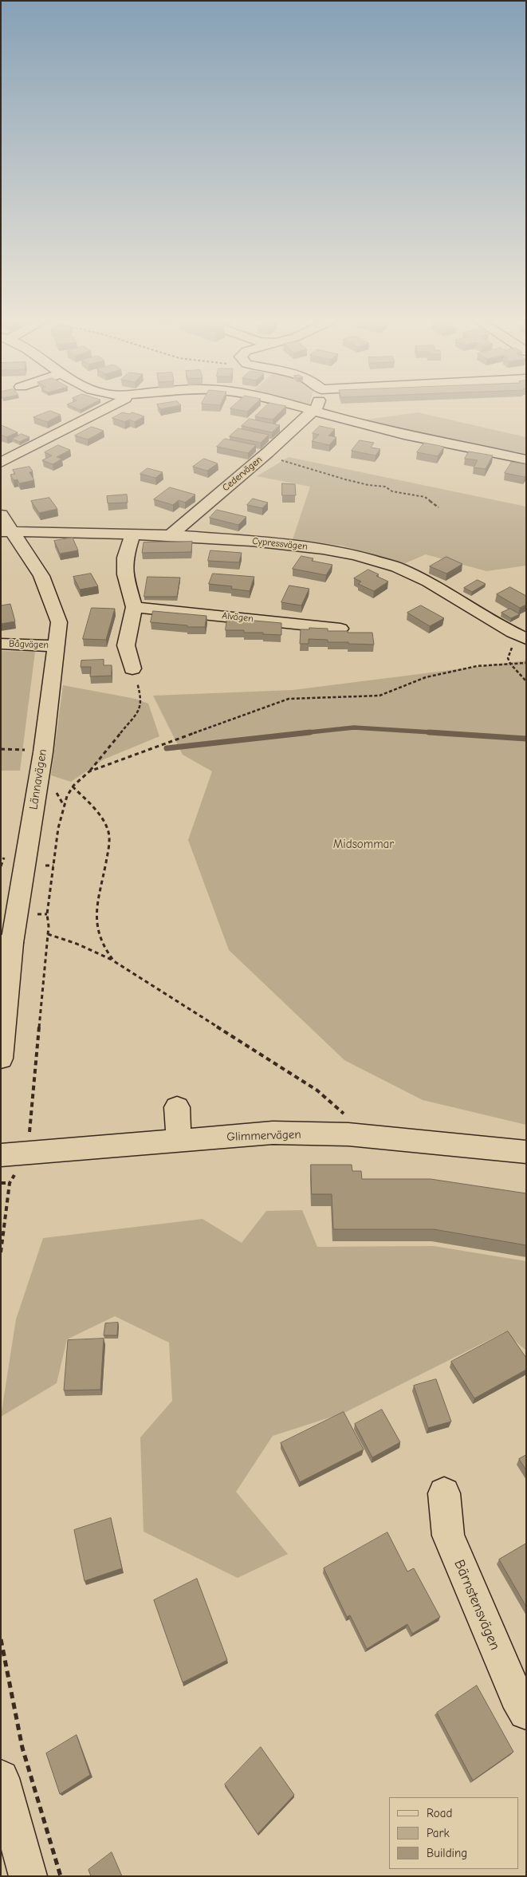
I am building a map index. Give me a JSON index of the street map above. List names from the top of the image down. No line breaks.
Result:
{"streets":{"street":["Cedervägen","Cypressvägen","Alvägen","Bågvägen","Lännavägen","Glimmervägen","Bärnstensvägen"]},"crossings":[["Cedervägen","Cypressvägen"],["Cypressvägen","Lännavägen"],["Bågvägen","Lännavägen"]],"parks":["Midsommar"],"legend":["Road","Park","Building"]}
